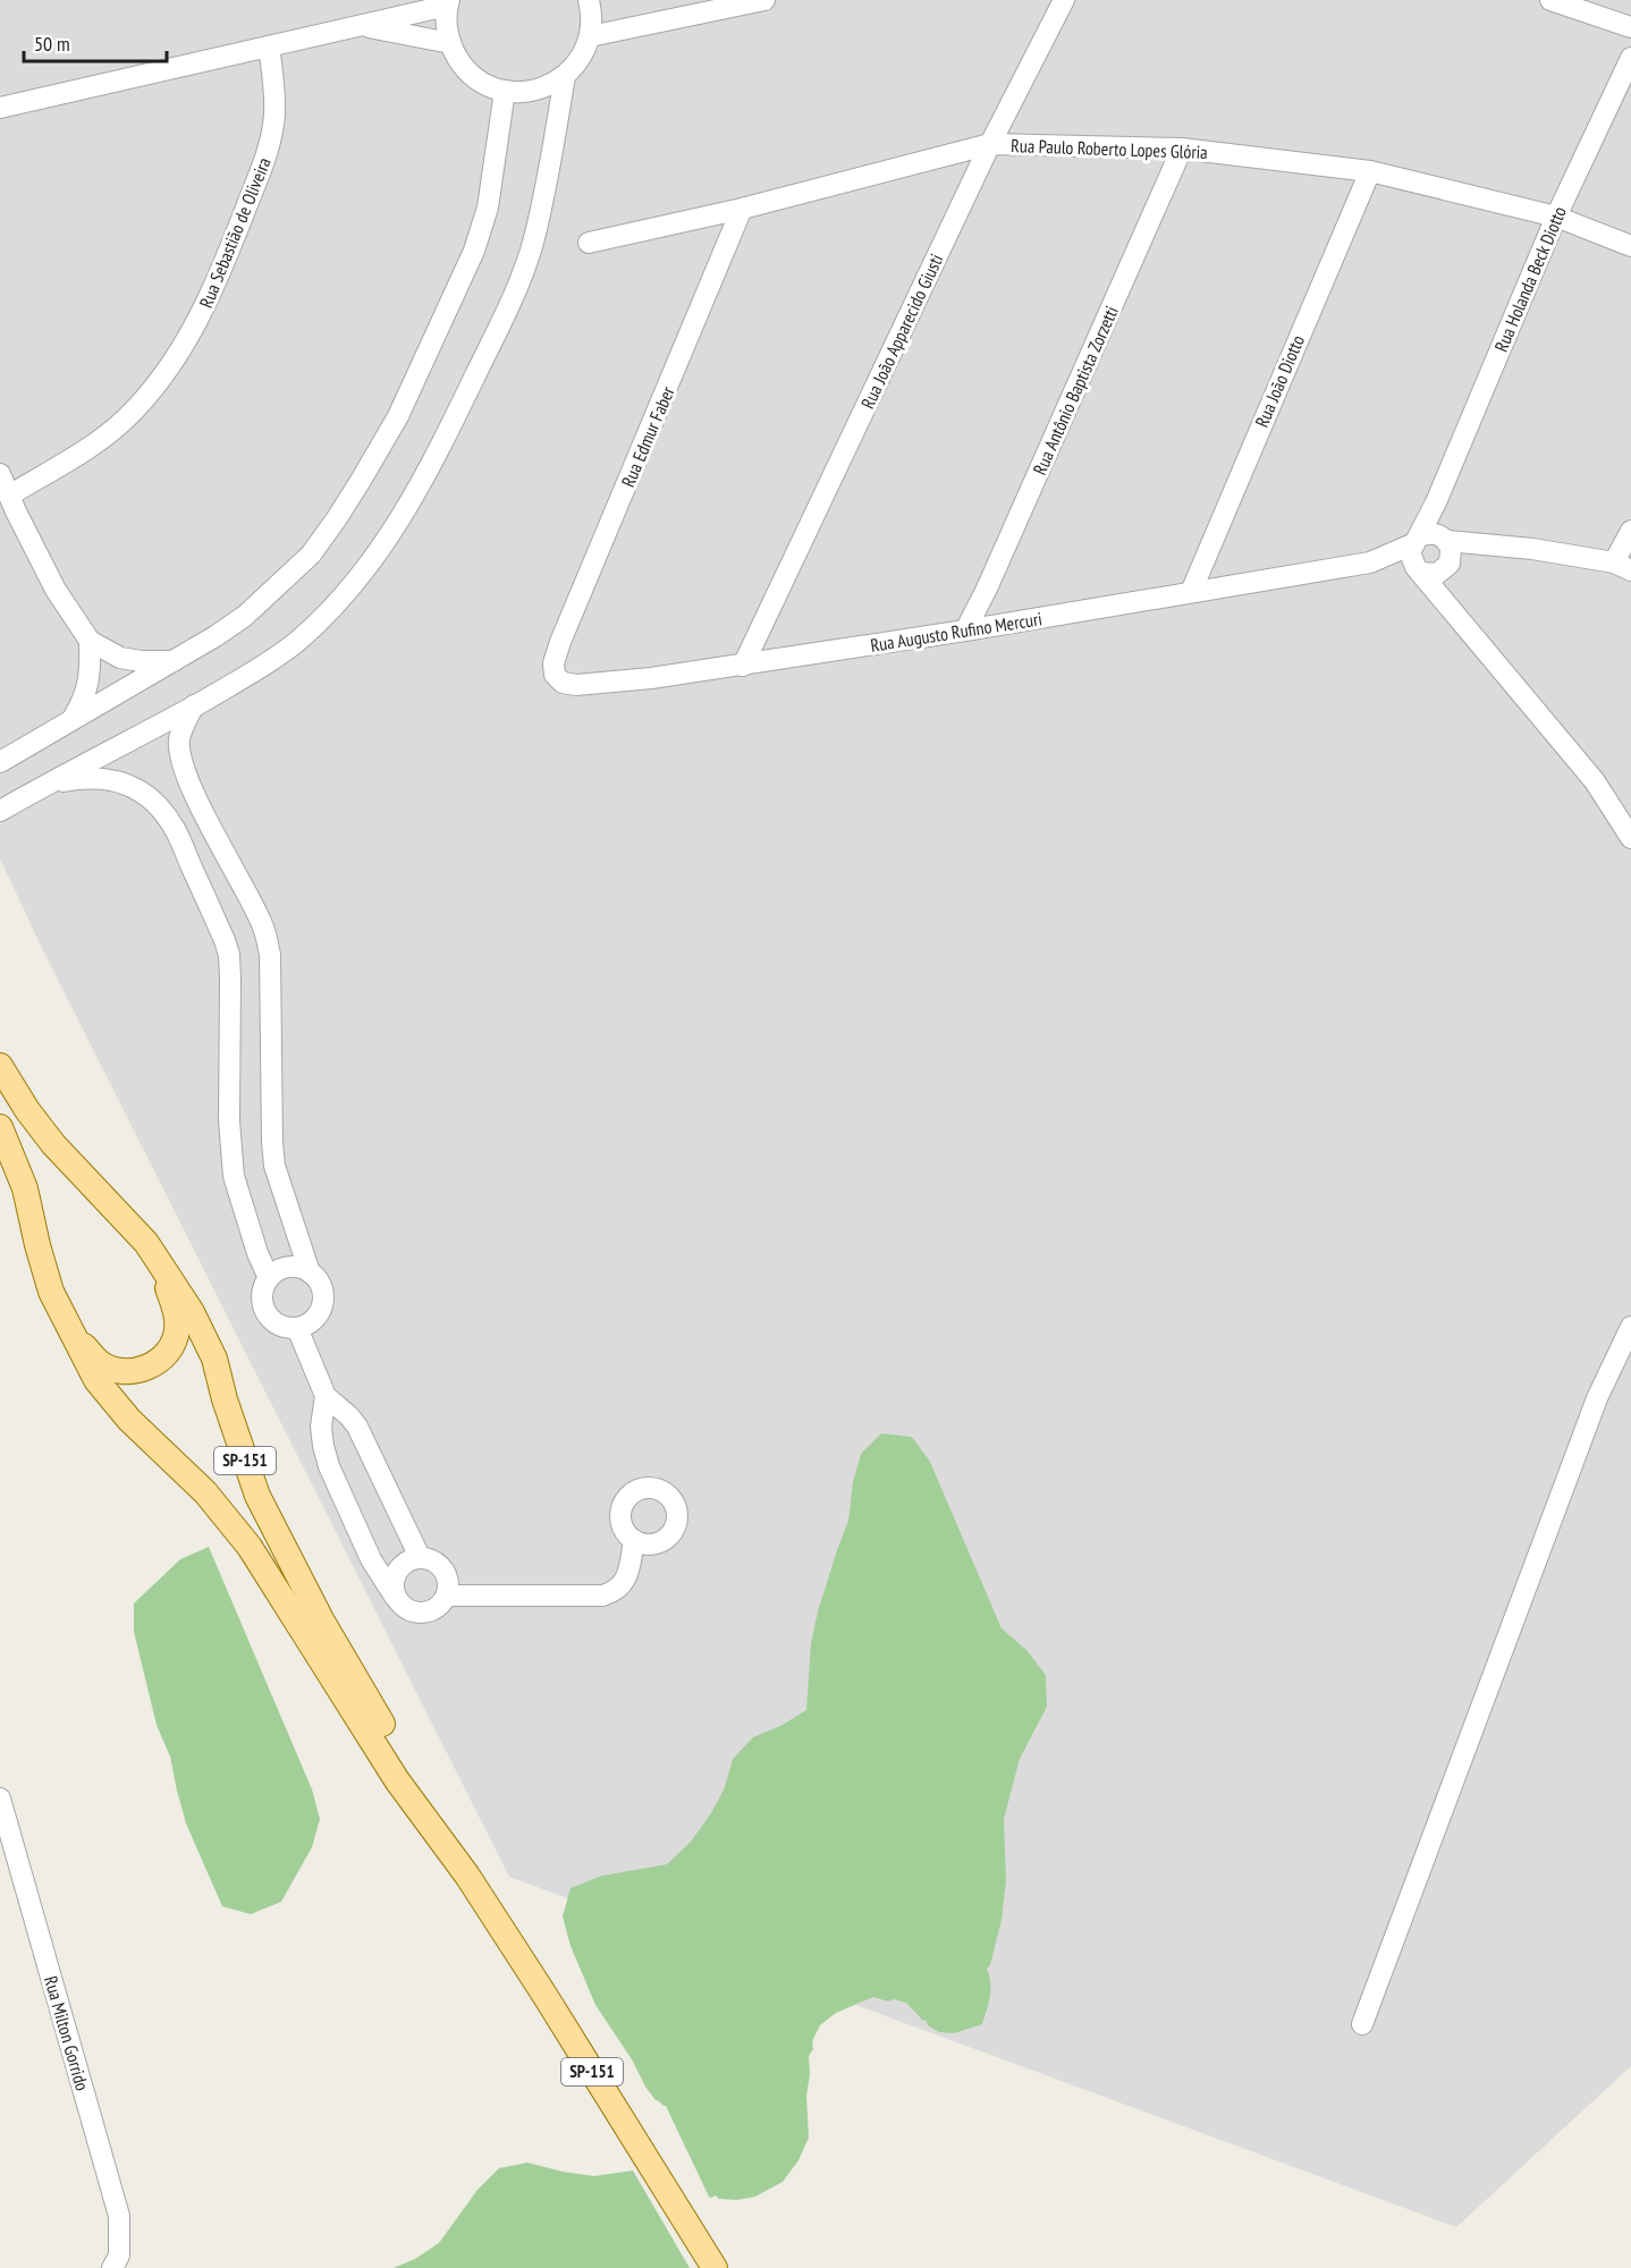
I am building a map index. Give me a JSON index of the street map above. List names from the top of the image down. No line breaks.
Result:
{"streets":{"main road":["SP-151"],"street":["Rua Paulo Roberto Lopes Glória","Rua Sebastião de Oliveira","Rua Holanda Beck Diotto","Rua João Apparecido Giusti","Rua João Diotto","Rua Antônio Baptista Zorzetti","Rua Edmur Faber","Rua Augusto Rufino Mercuri","Rua Milton Gorrido"]},"crossings":[["Rua Paulo Roberto Lopes Glória","Rua Holanda Beck Diotto"],["Rua Paulo Roberto Lopes Glória","Rua João Apparecido Giusti"],["Rua Paulo Roberto Lopes Glória","Rua João Diotto"],["Rua Paulo Roberto Lopes Glória","Rua Antônio Baptista Zorzetti"],["Rua Paulo Roberto Lopes Glória","Rua Edmur Faber"],["Rua Holanda Beck Diotto","Rua Augusto Rufino Mercuri"],["Rua João Apparecido Giusti","Rua Augusto Rufino Mercuri"],["Rua João Diotto","Rua Augusto Rufino Mercuri"],["Rua Antônio Baptista Zorzetti","Rua Augusto Rufino Mercuri"],["Rua Edmur Faber","Rua Augusto Rufino Mercuri"]],"scale_bar":"50 m"}
